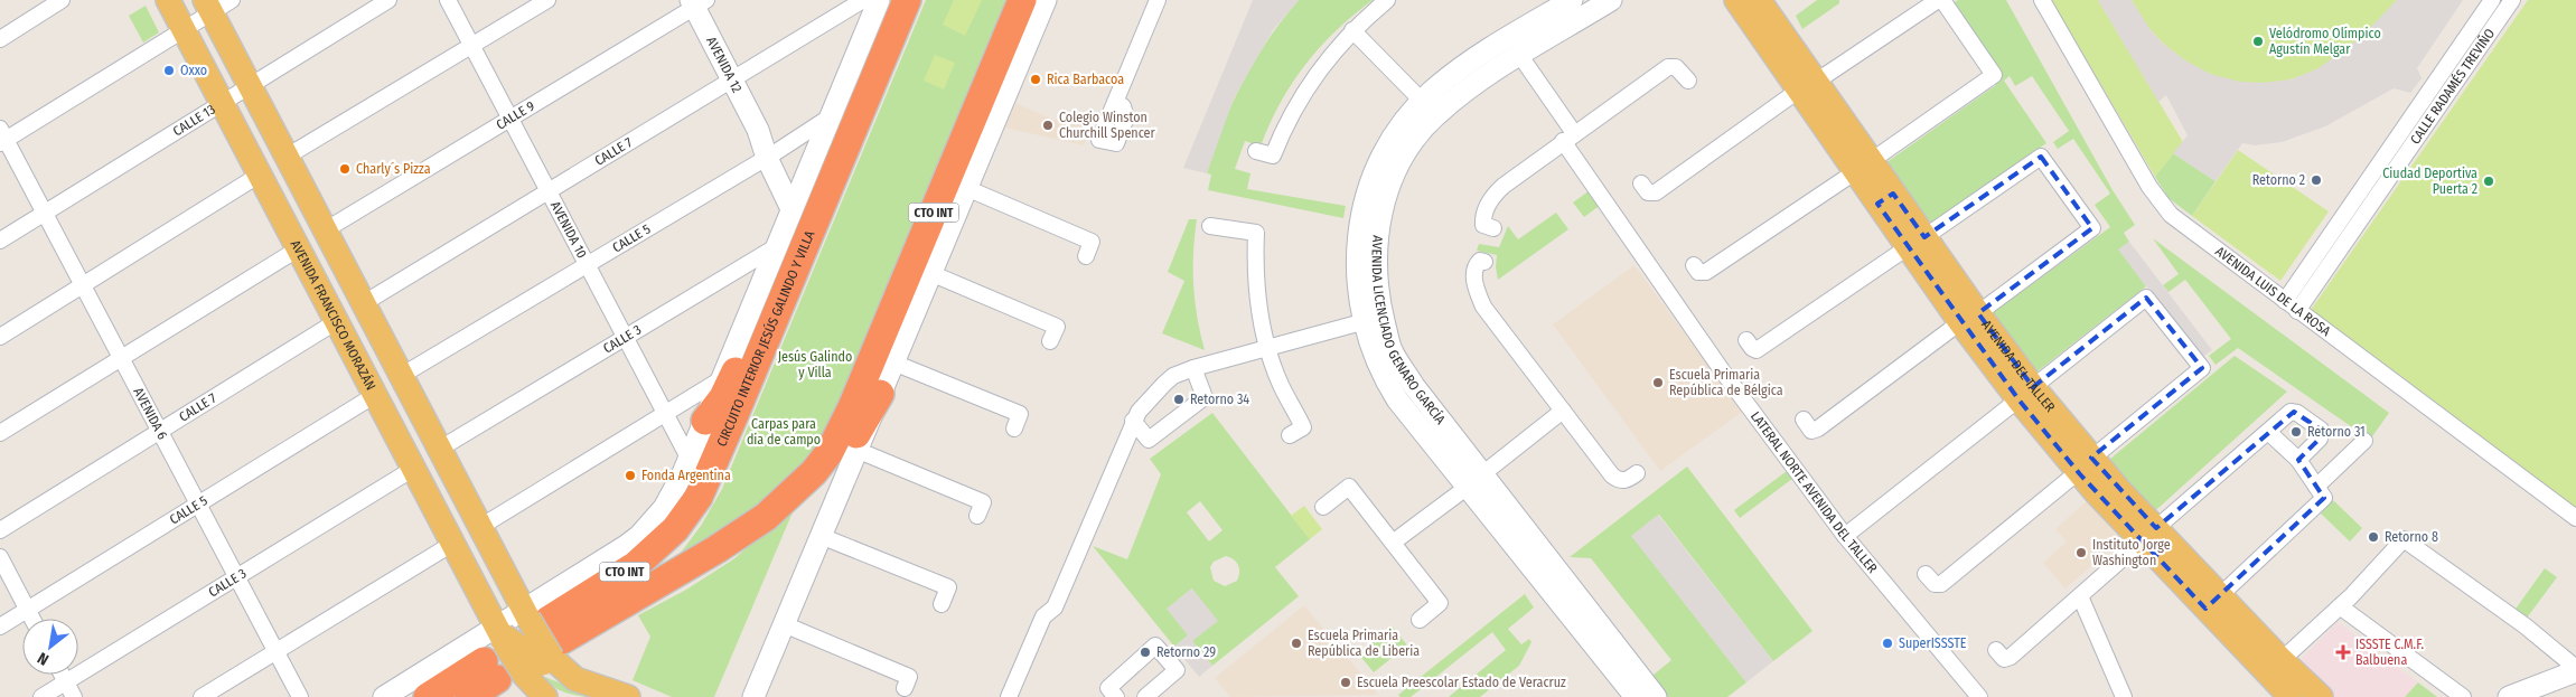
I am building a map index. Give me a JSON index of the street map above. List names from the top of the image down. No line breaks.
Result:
{"streets":{"highway":["CTO INT","CIRCUITO INTERIOR JESÚS GALINDO Y VILLA"],"main road":["AVENIDA FRANCISCO MORAZÁN","AVENIDA DEL TALLER"],"street":["AVENIDA 12","CALLE RADAMÉS TREVIÑO","CALLE 9","CALLE 13","CALLE 7","AVENIDA 10","CALLE 5","AVENIDA LUIS DE LA ROSA","AVENIDA LICENCIADO GENARO GARCÍA","CALLE 3","AVENIDA 6","LATERAL NORTE AVENIDA DEL TALLER"]},"crossings":[["AVENIDA 12","CALLE 9"],["AVENIDA 12","CALLE 7"],["AVENIDA 12","CTO INT"],["AVENIDA 12","CALLE 5"],["CALLE RADAMÉS TREVIÑO","AVENIDA LUIS DE LA ROSA"],["CALLE 9","AVENIDA 10"],["CALLE 13","AVENIDA FRANCISCO MORAZÁN"],["CALLE 13","AVENIDA 6"],["CALLE 7","AVENIDA 10"],["CALLE 7","AVENIDA FRANCISCO MORAZÁN"],["CALLE 7","AVENIDA 6"],["CTO INT","AVENIDA 10"],["CTO INT","CALLE 5"],["CTO INT","AVENIDA FRANCISCO MORAZÁN"],["CTO INT","CALLE 3"],["CTO INT","CIRCUITO INTERIOR JESÚS GALINDO Y VILLA"],["AVENIDA 10","CALLE 5"],["AVENIDA 10","CALLE 3"],["CALLE 5","AVENIDA FRANCISCO MORAZÁN"],["CALLE 5","AVENIDA 6"],["AVENIDA FRANCISCO MORAZÁN","CALLE 3"],["AVENIDA LICENCIADO GENARO GARCÍA","LATERAL NORTE AVENIDA DEL TALLER"],["CALLE 3","AVENIDA 6"]],"parks":["Jesús Galindo y Villa","Carpas para dia de campo"],"places":{"other":["Velódromo Olímpico Agustín Melgar","Oxxo","Rica Barbacoa","Colegio Winston Churchill Spencer","Charly´s Pizza","Retorno 2","Ciudad Deportiva Puerta 2","Escuela Primaria República de Bélgica","Retorno 34","Retorno 31","Fonda Argentina","Retorno 8","Instituto Jorge Washington","Escuela Primaria República de Liberia","SuperISSSTE","Retorno 29","Escuela Preescolar Estado de Veracruz"],"health":["ISSSTE C.M.F. Balbuena"]},"north":"bottom left"}
